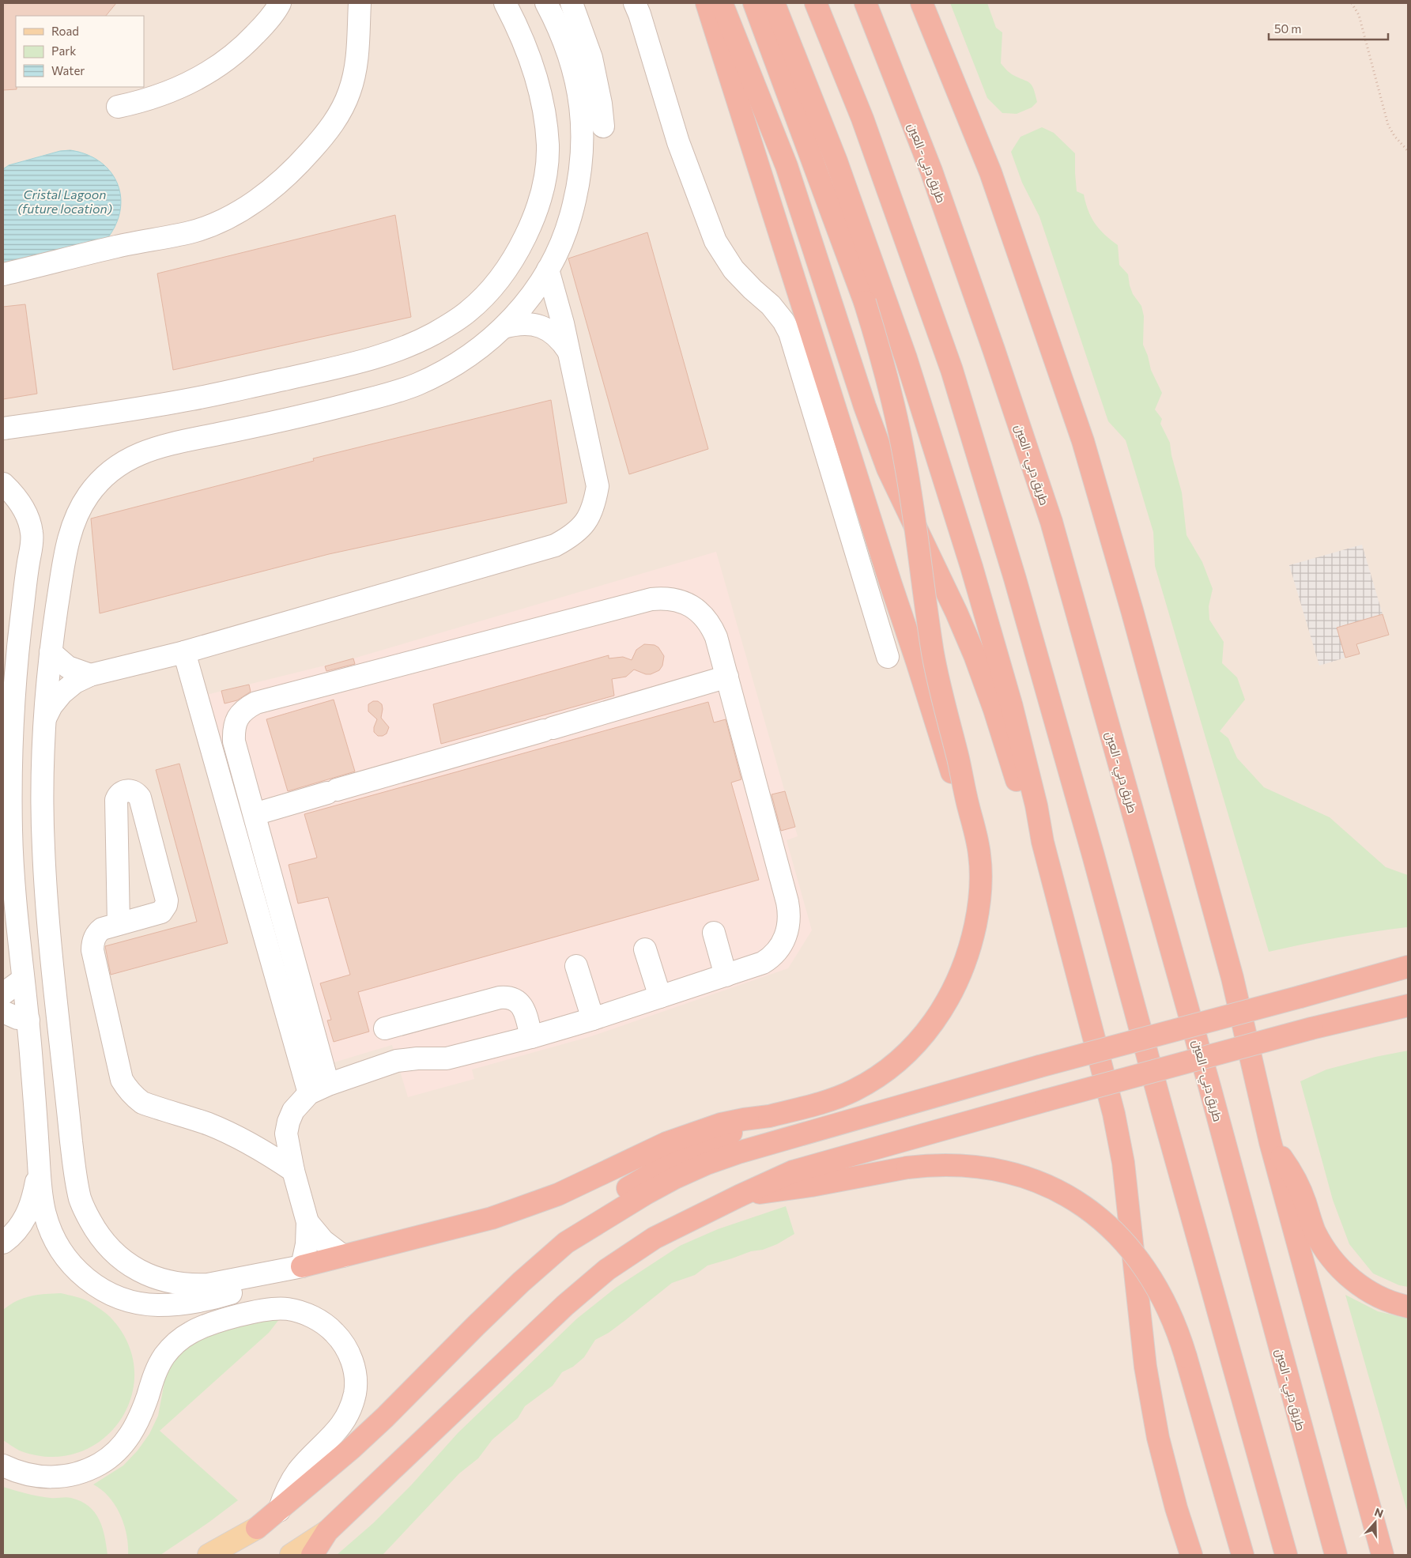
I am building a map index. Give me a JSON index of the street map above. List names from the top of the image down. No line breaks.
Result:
{"streets":{"highway":["طريق دبي - العين"]},"water":["Cristal Lagoon (future location)"],"legend":["Road","Park","Water"],"scale_bar":"50 m","north":"top"}
